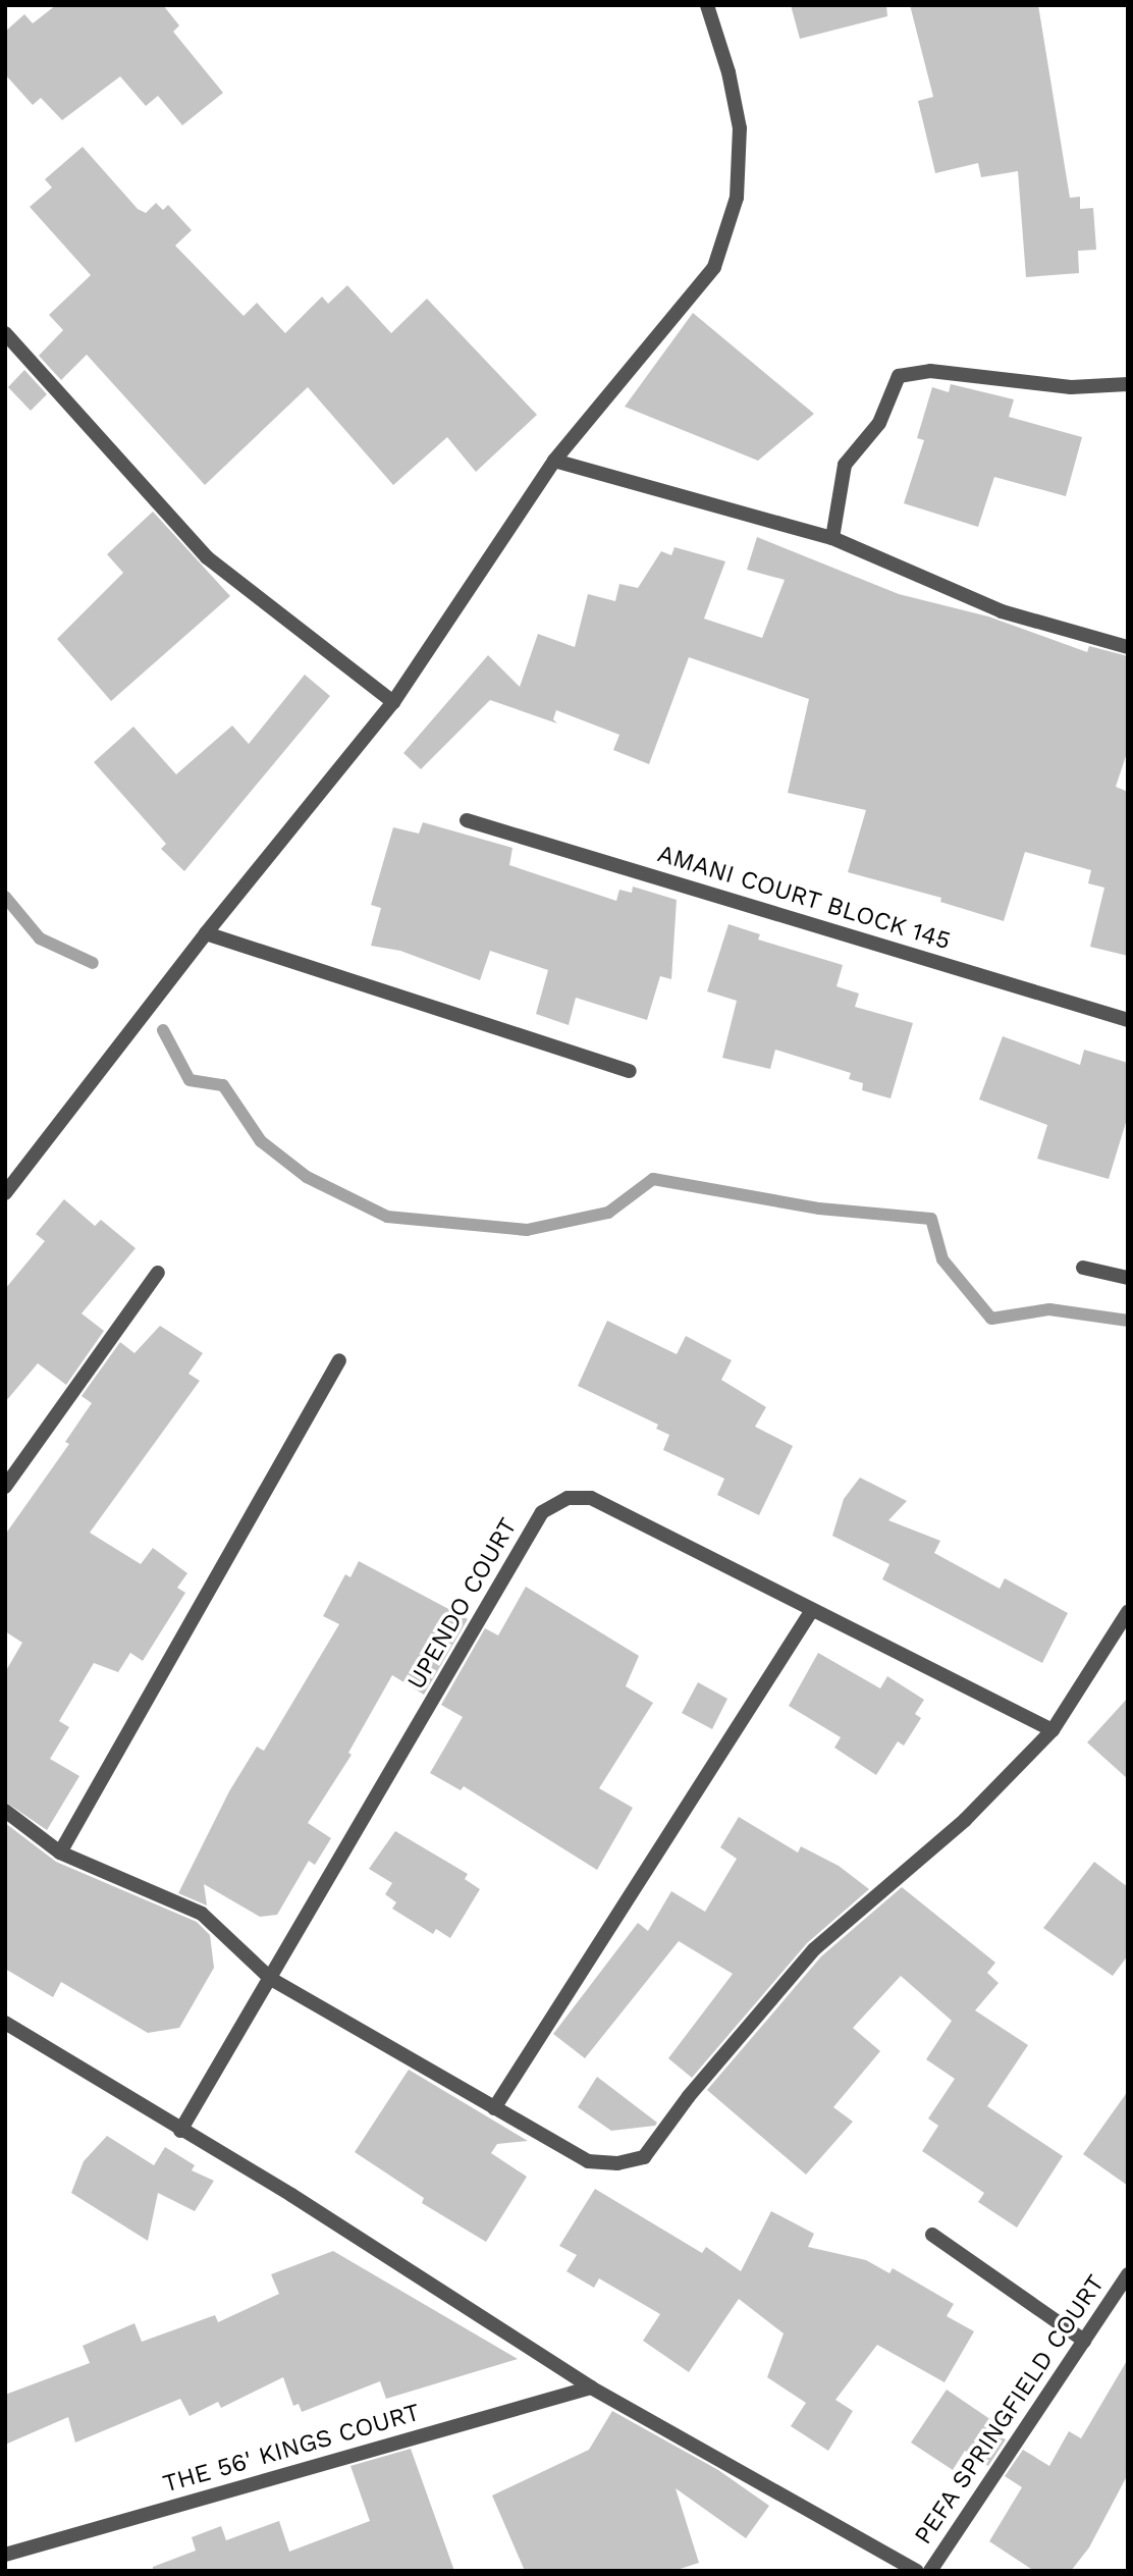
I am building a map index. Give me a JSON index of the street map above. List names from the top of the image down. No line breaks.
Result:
{"streets":{"street":["AMANI COURT BLOCK 145","UPENDO COURT","PEFA SPRINGFIELD COURT","THE 56' KINGS COURT"]}}
